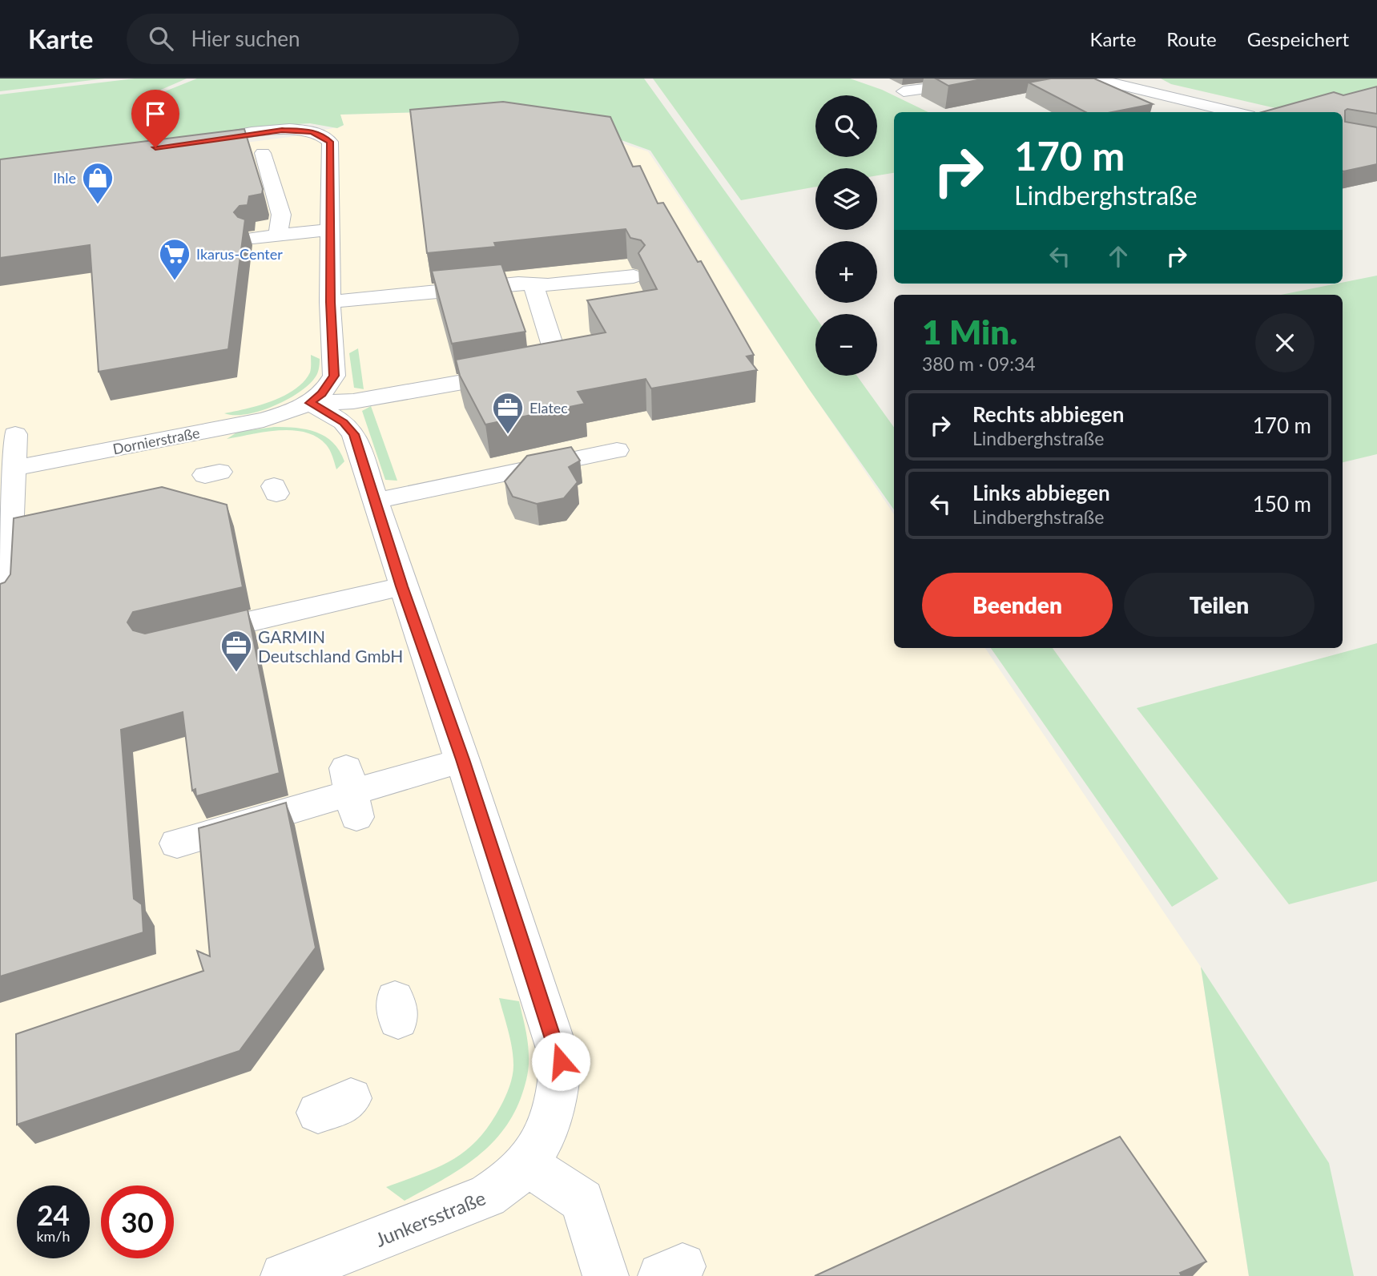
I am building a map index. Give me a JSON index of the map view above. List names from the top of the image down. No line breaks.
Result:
{"streets":{"street":["Dornierstraße","Junkersstraße"]},"crossings":[["Dornierstraße","Junkersstraße"]],"places":{"shop":["Ihle"],"supermarket":["Ikarus-Center"],"office":["Elatec","GARMIN Deutschland GmbH"]},"page":{"header":"Karte","search":"Hier suchen","nav":["Karte","Route","Gespeichert"],"map_buttons":["+","−"],"turn":["170 m","Lindberghstraße"],"heading":["1 Min.","380 m · 09:34"],"list":[{"name":"Rechts abbiegen","note":"Lindberghstraße","value":"170 m"},{"name":"Links abbiegen","note":"Lindberghstraße","value":"150 m"}],"buttons":["Beenden","Teilen"],"speed":"24 km/h","limit":"30"}}
